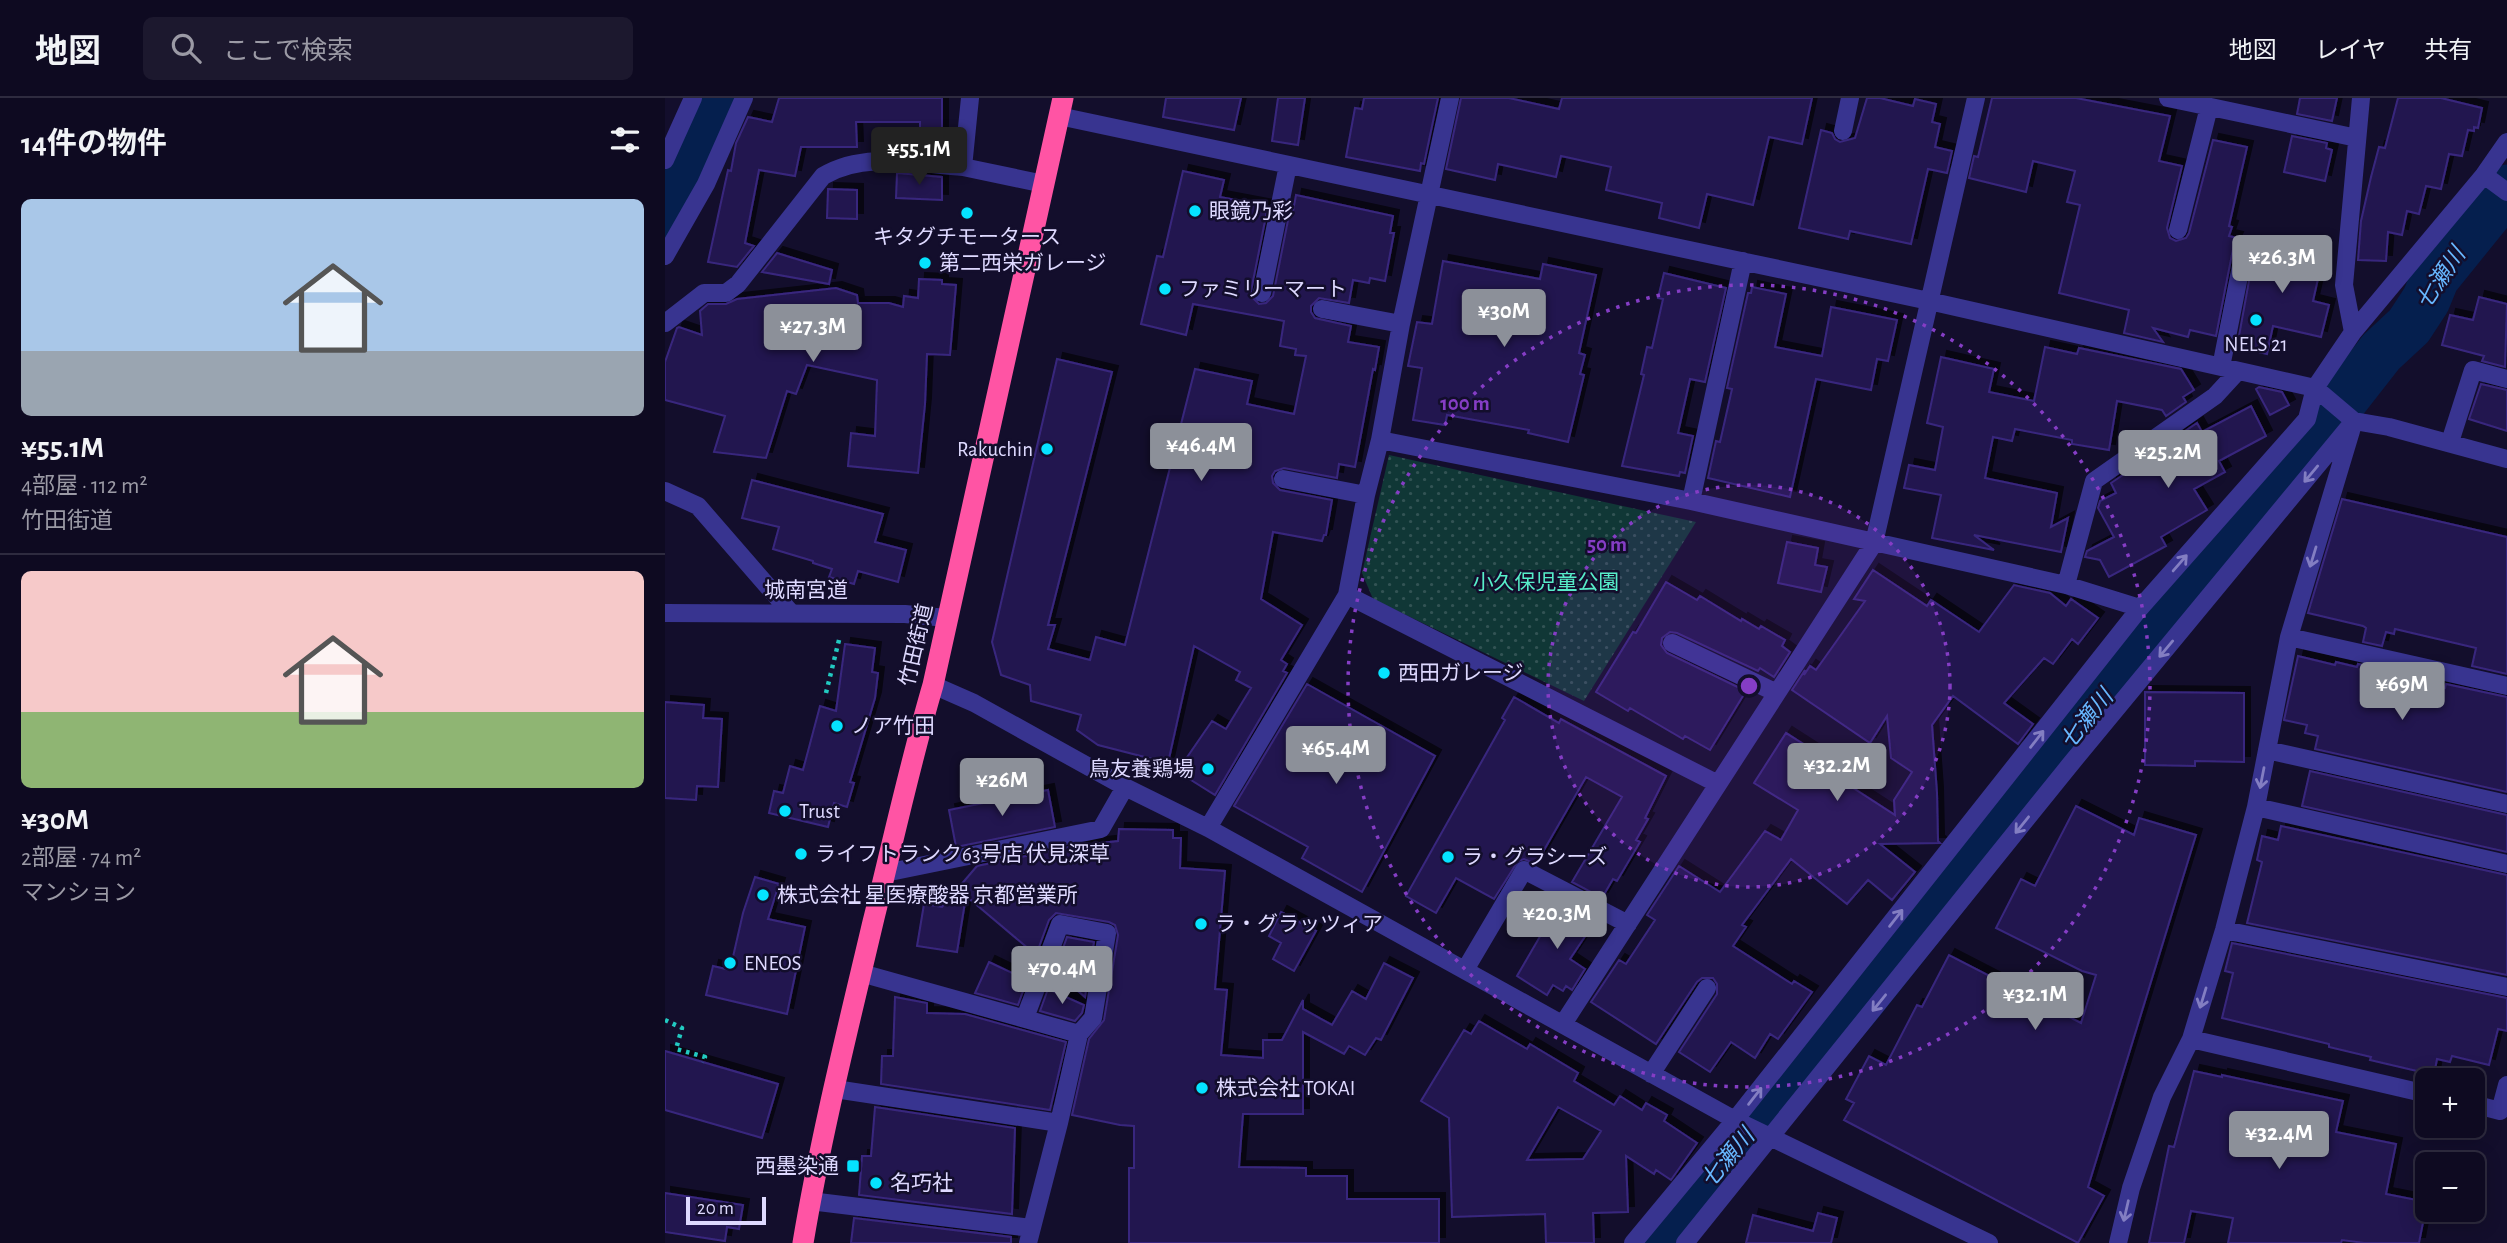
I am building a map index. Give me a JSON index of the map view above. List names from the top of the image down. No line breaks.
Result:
{"streets":{"highway":["竹田街道"],"street":["城南宮道"]},"crossings":[["城南宮道","竹田街道"]],"water":["七瀬川"],"parks":["小久保児童公園"],"places":{"other":["眼鏡乃彩","キタグチモータース","第二西栄ガレージ","ファミリーマート","NELS 21","Rakuchin","西田ガレージ","ノア竹田","鳥友養鶏場","Trust","ライフトランク63号店 伏見深草","ラ・グラシーズ","株式会社 星医療酸器 京都営業所","ラ・グラッツィア","ENEOS","株式会社 TOKAI","名巧社"],"transit":["西墨染通"]},"scale_bar":"20 m","page":{"header":"地図","search":"ここで検索","nav":["地図","レイヤ","共有"],"heading":"14件の物件","price":["¥55.1M","¥26.3M","¥30M","¥27.3M","¥46.4M","¥25.2M","¥69M","¥65.4M","¥32.2M","¥26M","¥20.3M","¥70.4M","¥32.1M","¥32.4M"],"list":[{"name":"¥55.1M","note":"4部屋 · 112 m² · 竹田街道"},{"name":"¥30M","note":"2部屋 · 74 m² · マンション"}],"map_buttons":["+","−"],"scale":"20 m"},"rings":["100 m","50 m"]}
